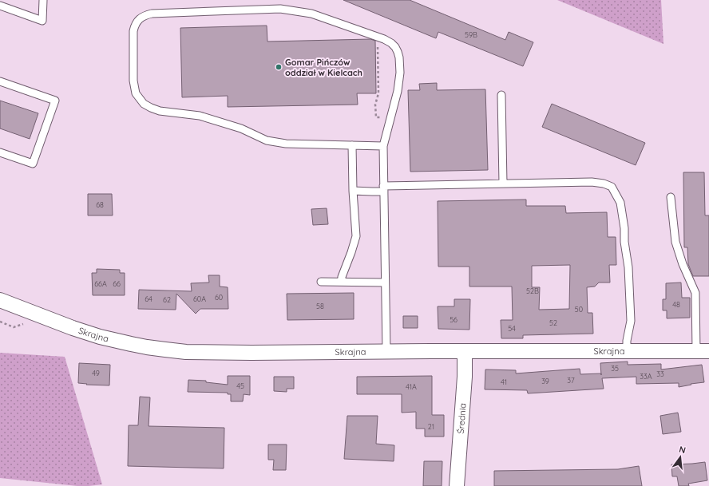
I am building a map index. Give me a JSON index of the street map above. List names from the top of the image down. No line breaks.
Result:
{"streets":{"street":["Skrajna","Średnia"]},"crossings":[["Skrajna","Średnia"]],"places":["Gomar Pińczów oddział w Kielcach"],"house_numbers":["59B","68","66A","66","52B","60","64","60A","62","48","58","50","56","52","54","35","49","33","33A","37","39","41","45","41A","21"],"north":"top"}
